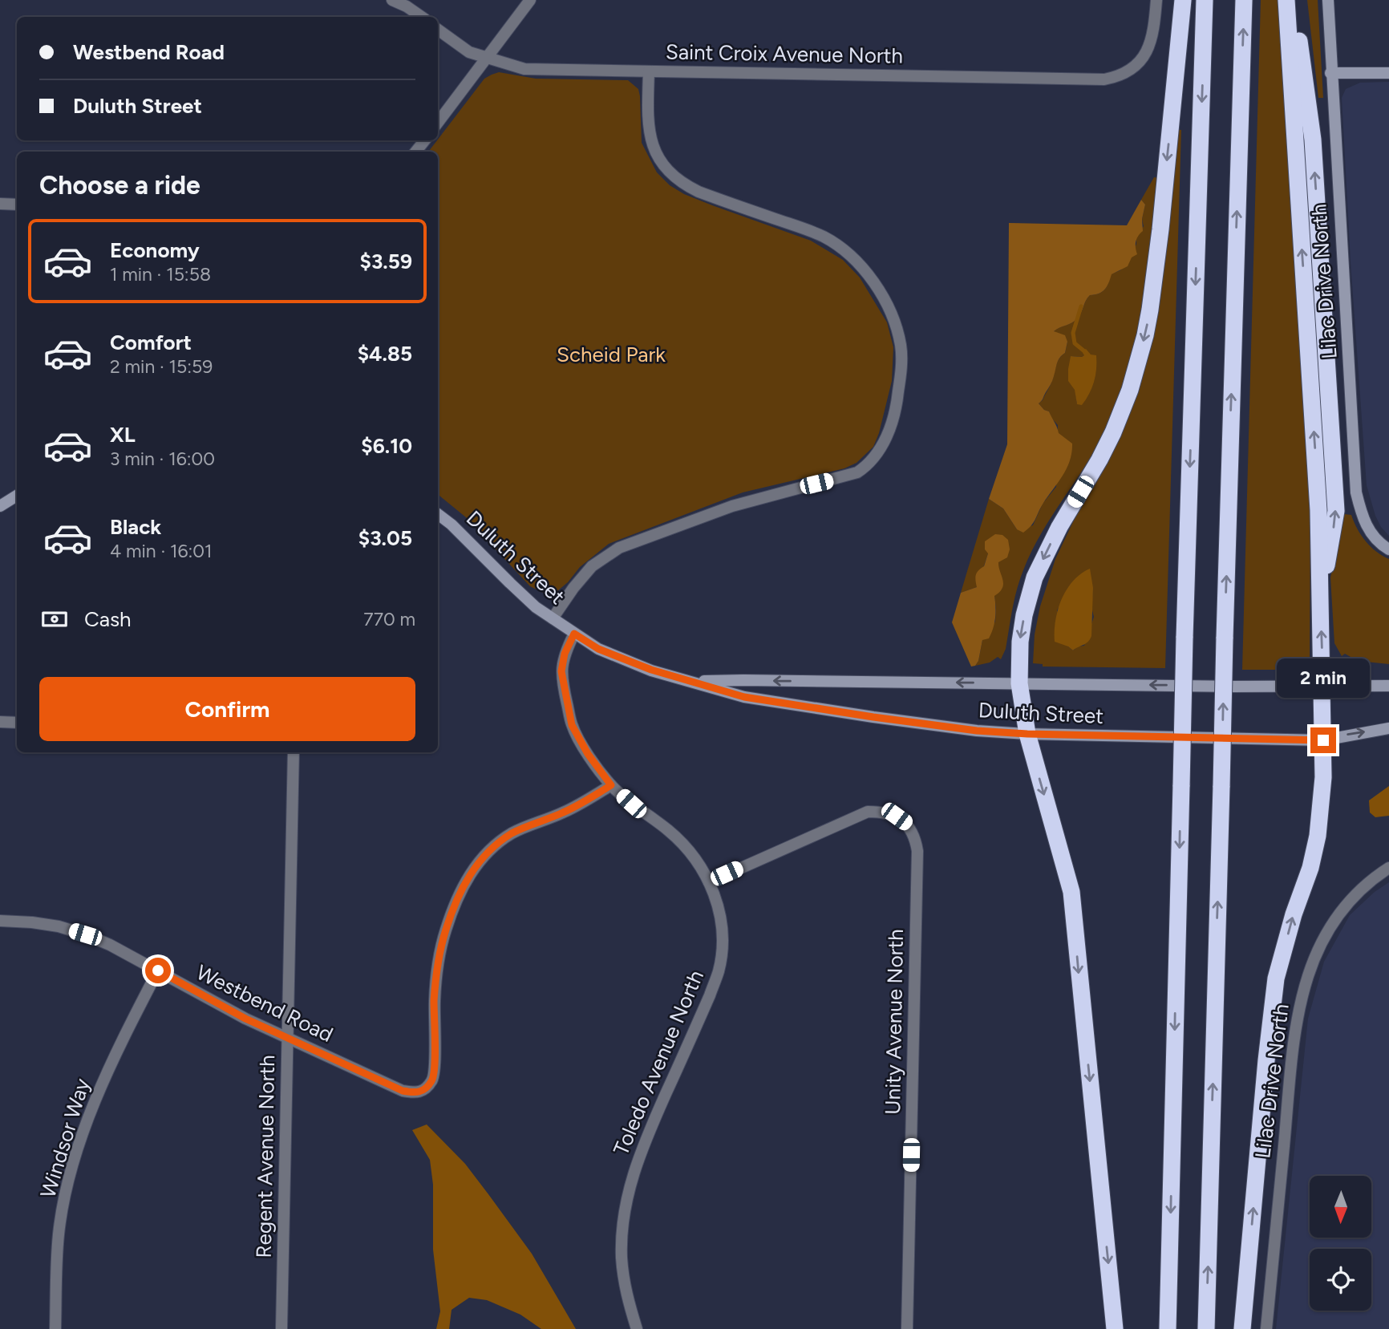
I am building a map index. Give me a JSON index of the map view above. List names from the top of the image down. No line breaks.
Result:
{"streets":{"street":["Saint Croix Avenue North","Lilac Drive North","Duluth Street","Westbend Road","Unity Avenue North","Toledo Avenue North","Windsor Way","Regent Avenue North"]},"crossings":[["Duluth Street","Toledo Avenue North"],["Westbend Road","Toledo Avenue North"],["Westbend Road","Windsor Way"],["Westbend Road","Regent Avenue North"],["Unity Avenue North","Toledo Avenue North"]],"parks":["Scheid Park"],"north":"bottom","page":{"banner":["Westbend Road","Duluth Street"],"heading":"Choose a ride","list":[{"name":"Economy","note":"1 min · 15:58","value":"$3.59"},{"name":"Comfort","note":"2 min · 15:59","value":"$4.85"},{"name":"XL","note":"3 min · 16:00","value":"$6.10"},{"name":"Black","note":"4 min · 16:01","value":"$3.05"}],"pay":["Cash","770 m"],"bubble":"2 min","buttons":"Confirm"}}
